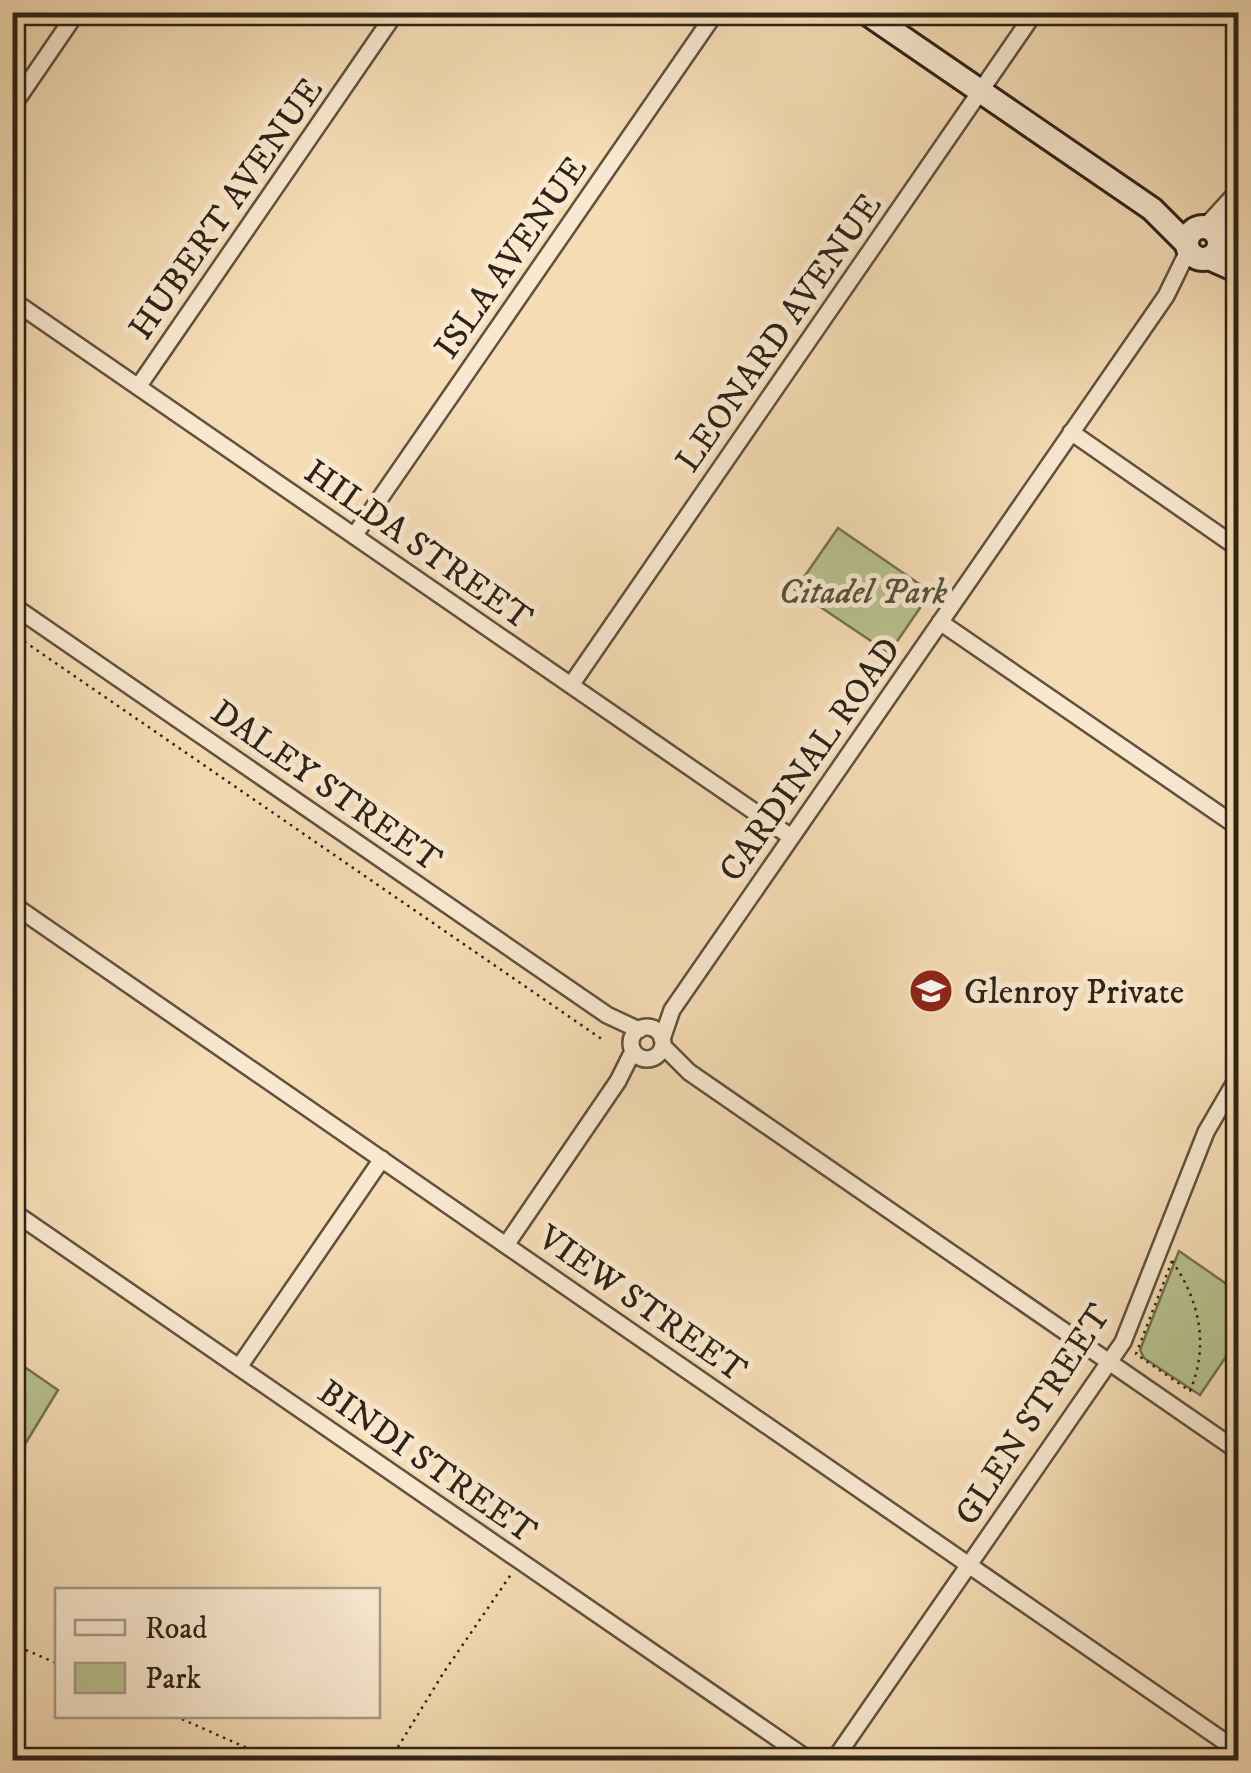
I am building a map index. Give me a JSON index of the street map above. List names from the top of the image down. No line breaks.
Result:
{"streets":{"street":["HUBERT AVENUE","ISLA AVENUE","LEONARD AVENUE","HILDA STREET","CARDINAL ROAD","DALEY STREET","VIEW STREET","GLEN STREET","BINDI STREET"]},"crossings":[["HUBERT AVENUE","HILDA STREET"],["ISLA AVENUE","HILDA STREET"],["LEONARD AVENUE","HILDA STREET"],["HILDA STREET","CARDINAL ROAD"],["CARDINAL ROAD","DALEY STREET"],["CARDINAL ROAD","VIEW STREET"],["DALEY STREET","GLEN STREET"],["VIEW STREET","GLEN STREET"]],"parks":["Citadel Park"],"places":{"school or university":["Glenroy Private"]},"legend":["Road","Park"]}
